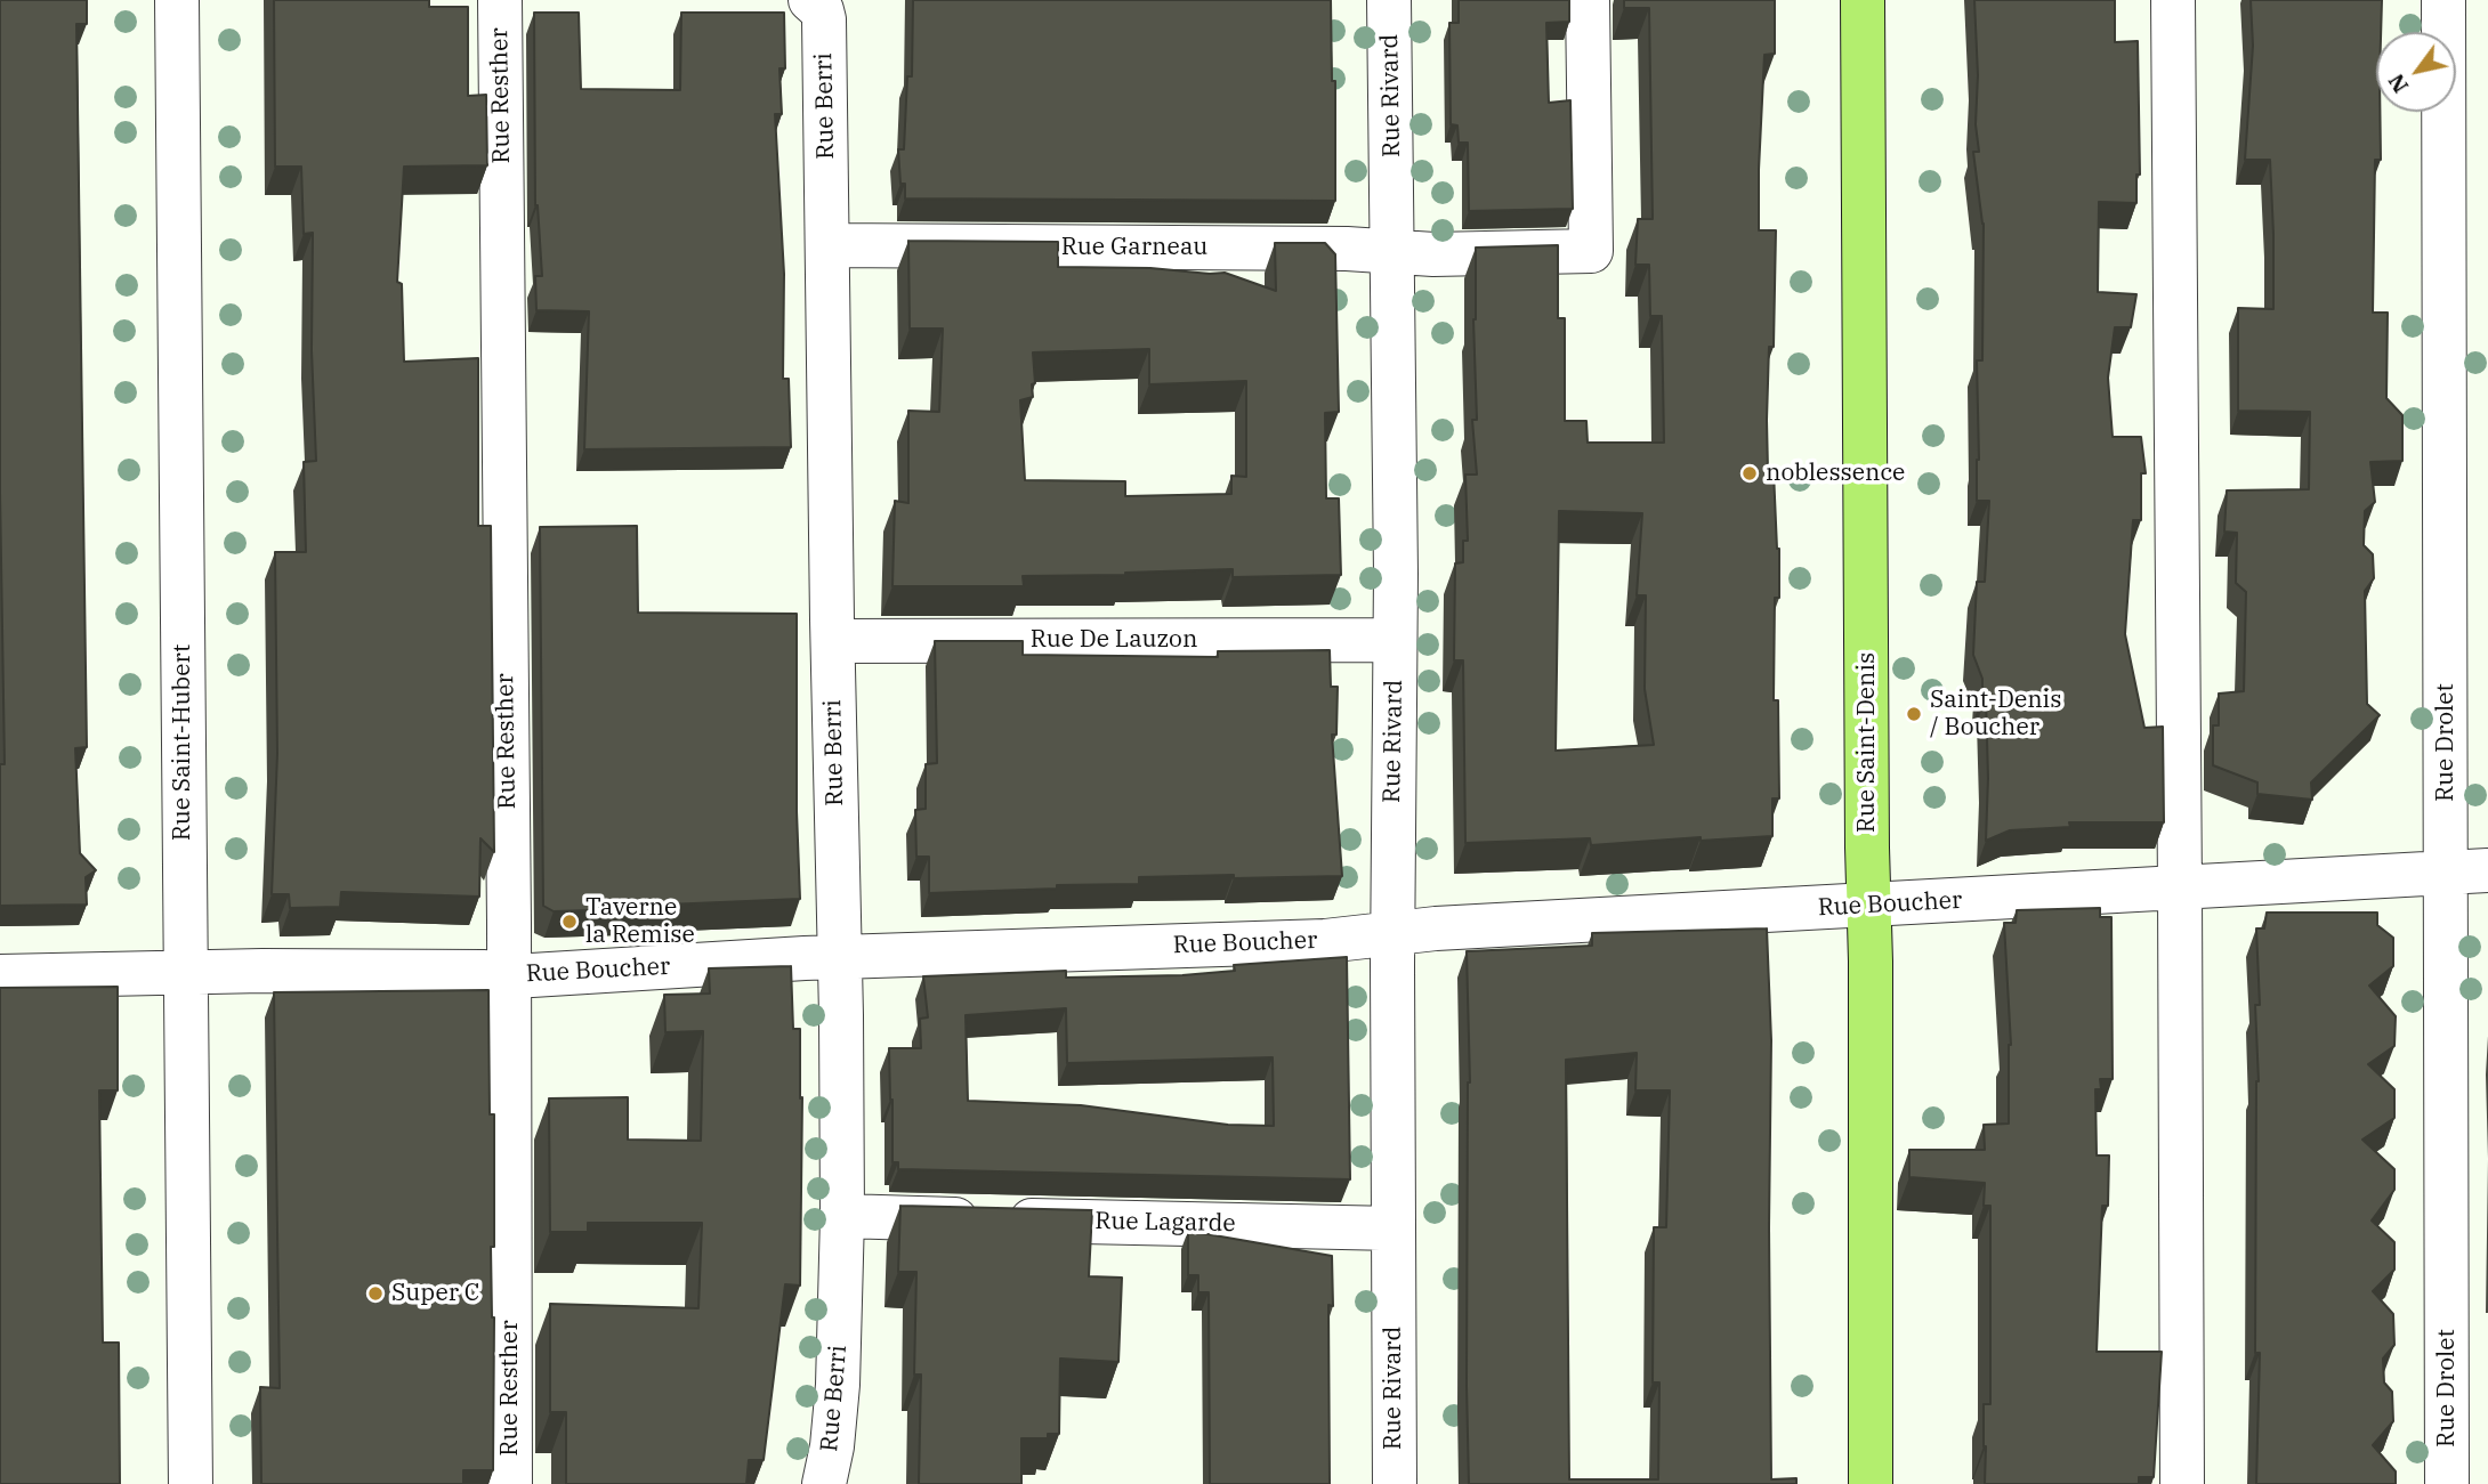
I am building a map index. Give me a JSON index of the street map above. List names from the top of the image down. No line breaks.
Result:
{"streets":{"main road":["Rue Saint-Denis"],"street":["Rue Resther","Rue Rivard","Rue Berri","Rue Garneau","Rue De Lauzon","Rue Saint-Hubert","Rue Drolet","Rue Boucher","Rue Lagarde"]},"crossings":[["Rue Resther","Rue Boucher"],["Rue Rivard","Rue Garneau"],["Rue Rivard","Rue De Lauzon"],["Rue Rivard","Rue Boucher"],["Rue Rivard","Rue Lagarde"],["Rue Berri","Rue Garneau"],["Rue Berri","Rue De Lauzon"],["Rue Berri","Rue Boucher"],["Rue Berri","Rue Lagarde"],["Rue Saint-Hubert","Rue Boucher"],["Rue Saint-Denis","Rue Boucher"],["Rue Drolet","Rue Boucher"]],"places":["noblessence","Saint-Denis / Boucher","Taverne la Remise","Super C"],"north":"bottom left"}
